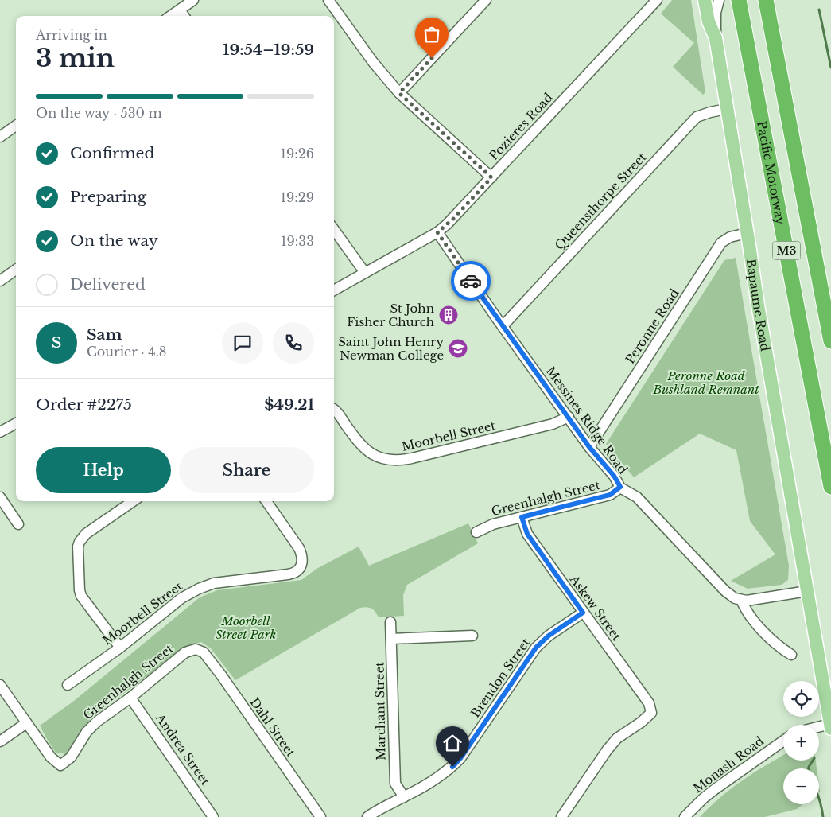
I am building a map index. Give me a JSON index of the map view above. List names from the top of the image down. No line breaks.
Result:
{"streets":{"highway":["Pacific Motorway","M3"],"main road":["Bapaume Road"],"street":["Pozieres Road","Queensthorpe Street","Peronne Road","Messines Ridge Road","Moorbell Street","Greenhalgh Street","Askew Street","Brendon Street","Marchant Street","Dahl Street","Andrea Street","Monash Road"]},"crossings":[["Pozieres Road","Messines Ridge Road"],["Queensthorpe Street","Bapaume Road"],["Queensthorpe Street","Messines Ridge Road"],["Bapaume Road","Peronne Road"],["Peronne Road","Messines Ridge Road"],["Messines Ridge Road","Moorbell Street"],["Messines Ridge Road","Greenhalgh Street"],["Greenhalgh Street","Askew Street"],["Greenhalgh Street","Dahl Street"],["Greenhalgh Street","Andrea Street"],["Askew Street","Brendon Street"],["Brendon Street","Marchant Street"]],"parks":["Peronne Road Bushland Remnant","Moorbell Street Park"],"places":{"building":["St John Fisher Church"],"school or university":["Saint John Henry Newman College"]},"page":{"heading":["3 min","Arriving in","19:54–19:59"],"panel":["Sam","Courier · 4.8","Order #2275","$49.21"],"bar":"On the way · 530 m","list":[["Confirmed","19:26"],["Preparing","19:29"],["On the way","19:33"],"Delivered"],"round":"S","buttons":["Help","Share"],"map_buttons":["+","−"]}}
